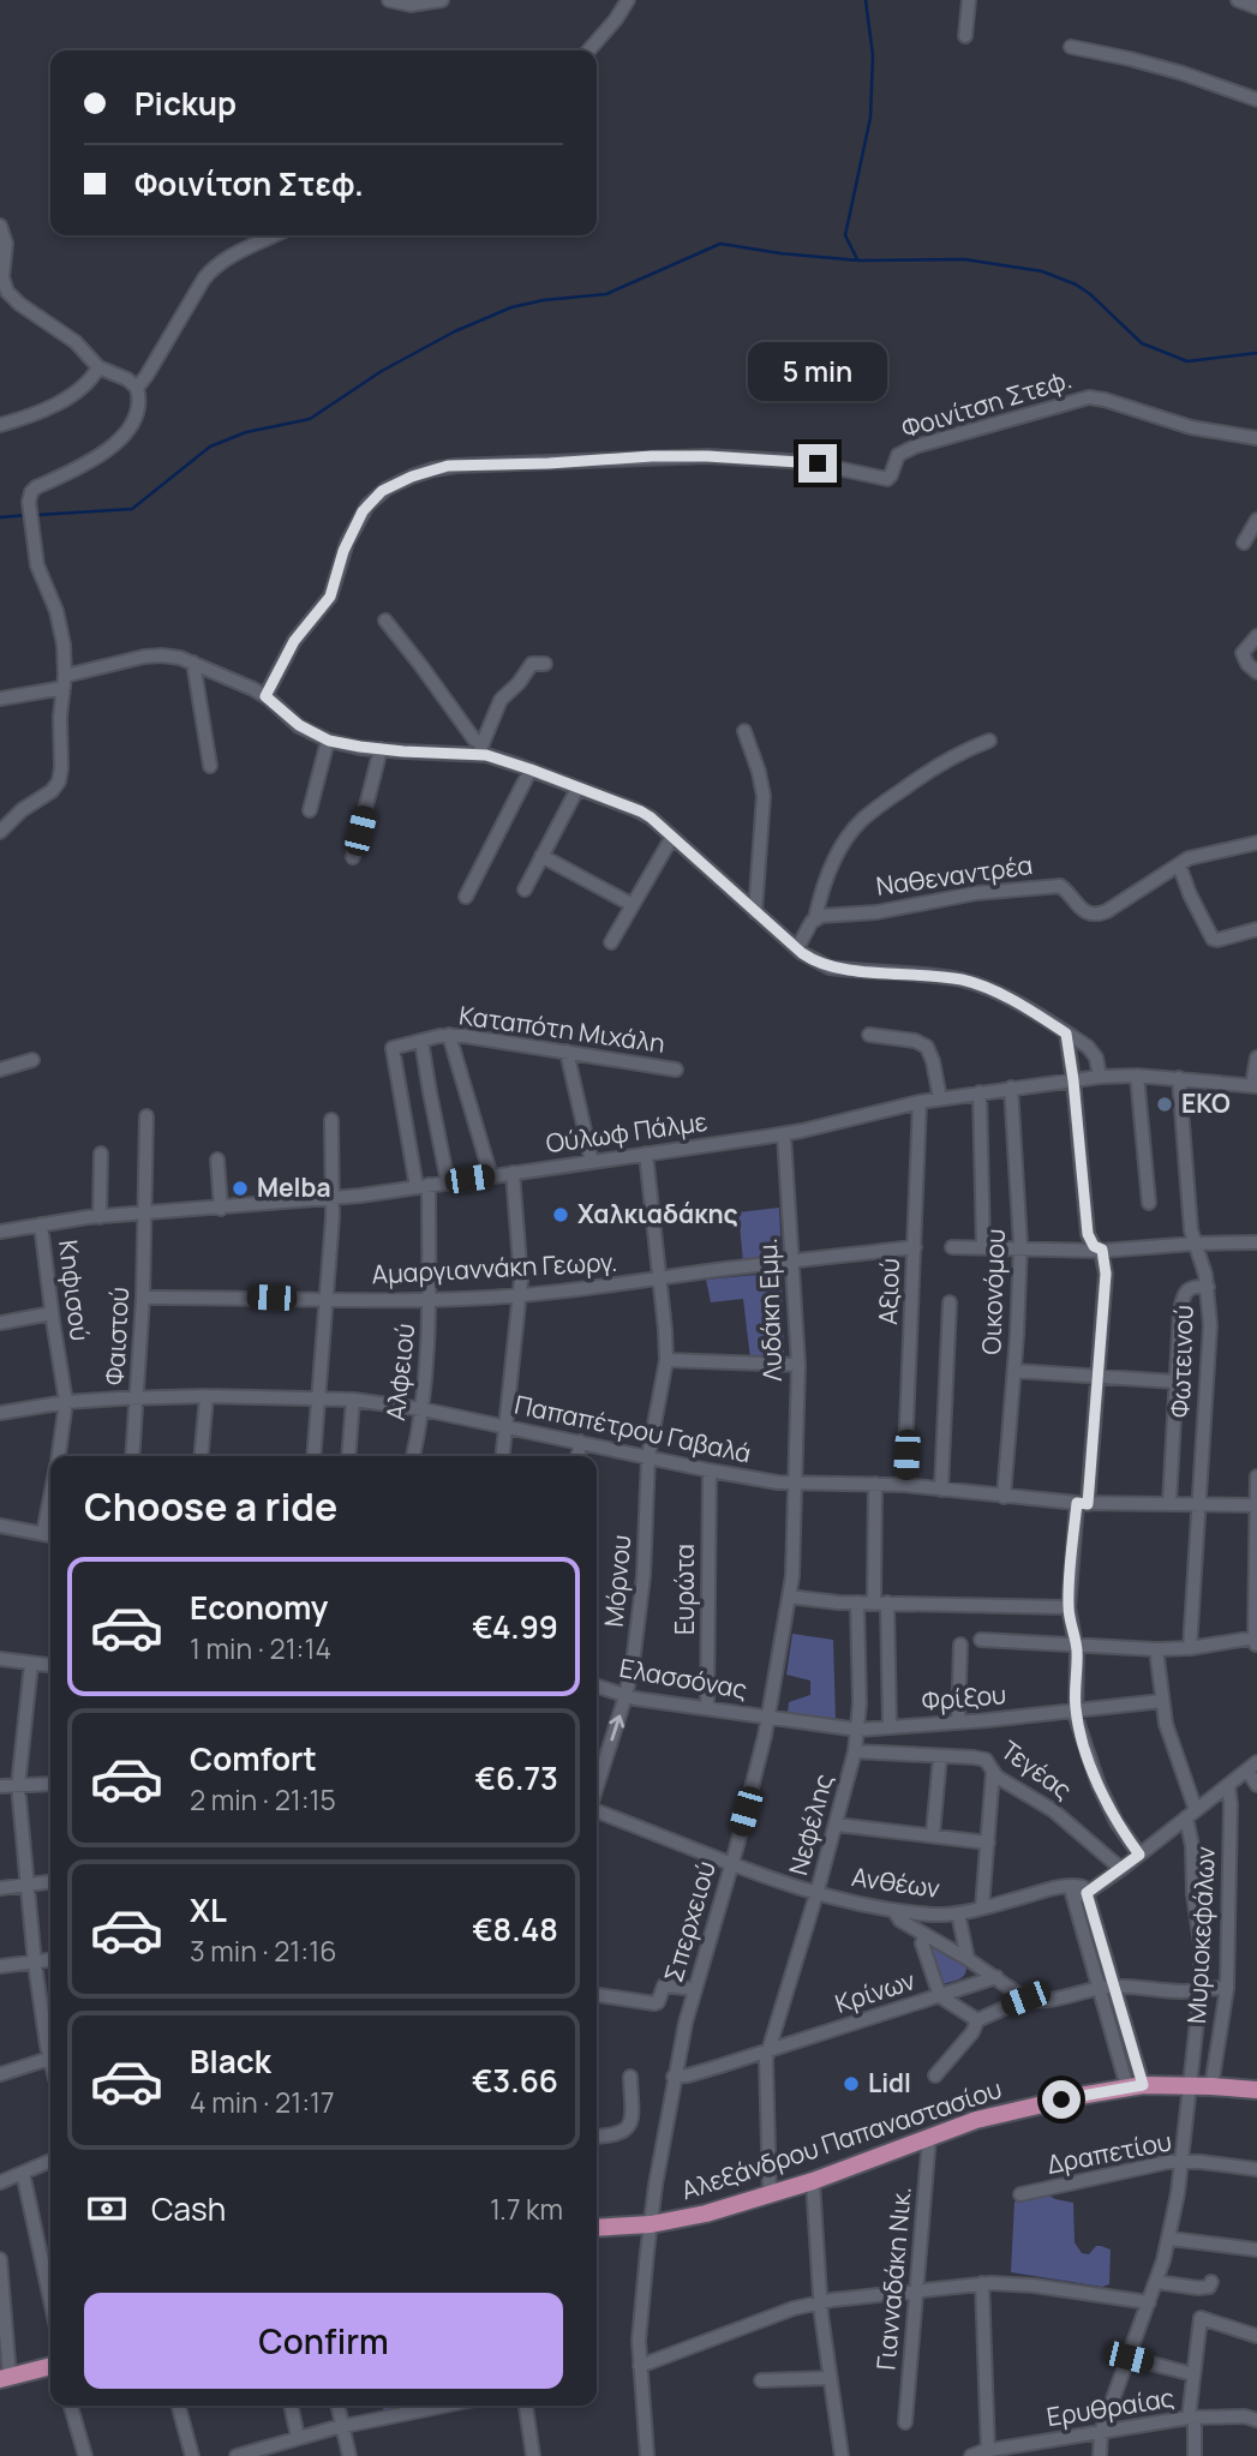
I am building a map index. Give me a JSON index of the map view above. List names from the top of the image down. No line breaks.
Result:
{"streets":{"main road":["Αλεξάνδρου Παπαναστασίου"],"street":["Φοινίτση Στεφ.","Ναθεναντρέα","Καταπότη Μιχάλη","Ούλωφ Πάλμε","Αμαργιαννάκη Γεωργ.","Κηφισού","Αξιού","Οικονόμου","Λυδάκη Εμμ.","Φαιστού","Φωτεινού","Αλφειού","Παπαπέτρου Γαβαλά","Μόρνου","Ευρώτα","Ελασσόνας","Φρίξου","Τεγέας","Νεφέλης","Ανθέων","Σπερχειού","Μυριοκεφάλων","Κρίνων","Δραπετίου","Γιανναδάκη Νικ.","Ερυθραίας"]},"crossings":[["Καταπότη Μιχάλη","Αλφειού"],["Ούλωφ Πάλμε","Κηφισού"],["Ούλωφ Πάλμε","Αξιού"],["Ούλωφ Πάλμε","Οικονόμου"],["Ούλωφ Πάλμε","Λυδάκη Εμμ."],["Ούλωφ Πάλμε","Φαιστού"],["Ούλωφ Πάλμε","Φωτεινού"],["Ούλωφ Πάλμε","Αλφειού"],["Ούλωφ Πάλμε","Μόρνου"],["Αμαργιαννάκη Γεωργ.","Αξιού"],["Αμαργιαννάκη Γεωργ.","Λυδάκη Εμμ."],["Αμαργιαννάκη Γεωργ.","Φαιστού"],["Αμαργιαννάκη Γεωργ.","Αλφειού"],["Αμαργιαννάκη Γεωργ.","Μόρνου"],["Κηφισού","Παπαπέτρου Γαβαλά"],["Αξιού","Παπαπέτρου Γαβαλά"],["Οικονόμου","Παπαπέτρου Γαβαλά"],["Λυδάκη Εμμ.","Παπαπέτρου Γαβαλά"],["Λυδάκη Εμμ.","Σπερχειού"],["Φαιστού","Παπαπέτρου Γαβαλά"],["Φωτεινού","Παπαπέτρου Γαβαλά"],["Αλφειού","Παπαπέτρου Γαβαλά"],["Παπαπέτρου Γαβαλά","Μόρνου"],["Παπαπέτρου Γαβαλά","Ευρώτα"],["Παπαπέτρου Γαβαλά","Σπερχειού"],["Μόρνου","Ελασσόνας"],["Ευρώτα","Ελασσόνας"],["Ελασσόνας","Φρίξου"],["Ελασσόνας","Σπερχειού"],["Φρίξου","Νεφέλης"],["Φρίξου","Σπερχειού"],["Τεγέας","Νεφέλης"],["Τεγέας","Ανθέων"],["Νεφέλης","Ανθέων"],["Νεφέλης","Κρίνων"],["Νεφέλης","Αλεξάνδρου Παπαναστασίου"],["Ανθέων","Σπερχειού"],["Ανθέων","Μυριοκεφάλων"],["Σπερχειού","Αλεξάνδρου Παπαναστασίου"],["Μυριοκεφάλων","Αλεξάνδρου Παπαναστασίου"],["Αλεξάνδρου Παπαναστασίου","Γιανναδάκη Νικ."]],"places":["EKO","Melba","Χαλκιαδάκης","Lidl"],"page":{"banner":["Pickup","Φοινίτση Στεφ."],"bubble":"5 min","heading":"Choose a ride","list":[{"name":"Economy","note":"1 min · 21:14","value":"€4.99"},{"name":"Comfort","note":"2 min · 21:15","value":"€6.73"},{"name":"XL","note":"3 min · 21:16","value":"€8.48"},{"name":"Black","note":"4 min · 21:17","value":"€3.66"}],"pay":["Cash","1.7 km"],"buttons":"Confirm"}}
